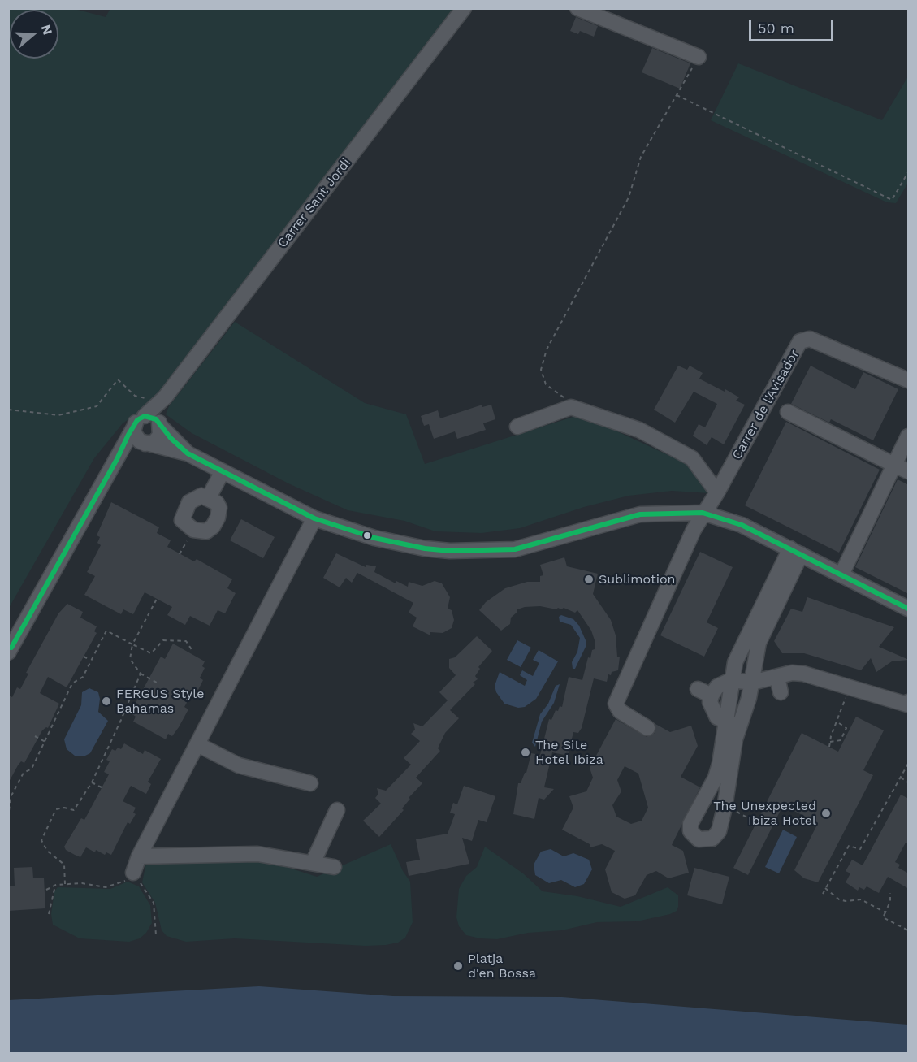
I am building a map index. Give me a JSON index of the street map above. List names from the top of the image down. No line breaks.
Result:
{"streets":{"street":["Carrer Sant Jordi","Carrer de l'Avisador"]},"places":["Sublimotion","FERGUS Style Bahamas","The Site Hotel Ibiza","The Unexpected Ibiza Hotel","Platja d'en Bossa"],"scale_bar":"50 m","north":"right"}
